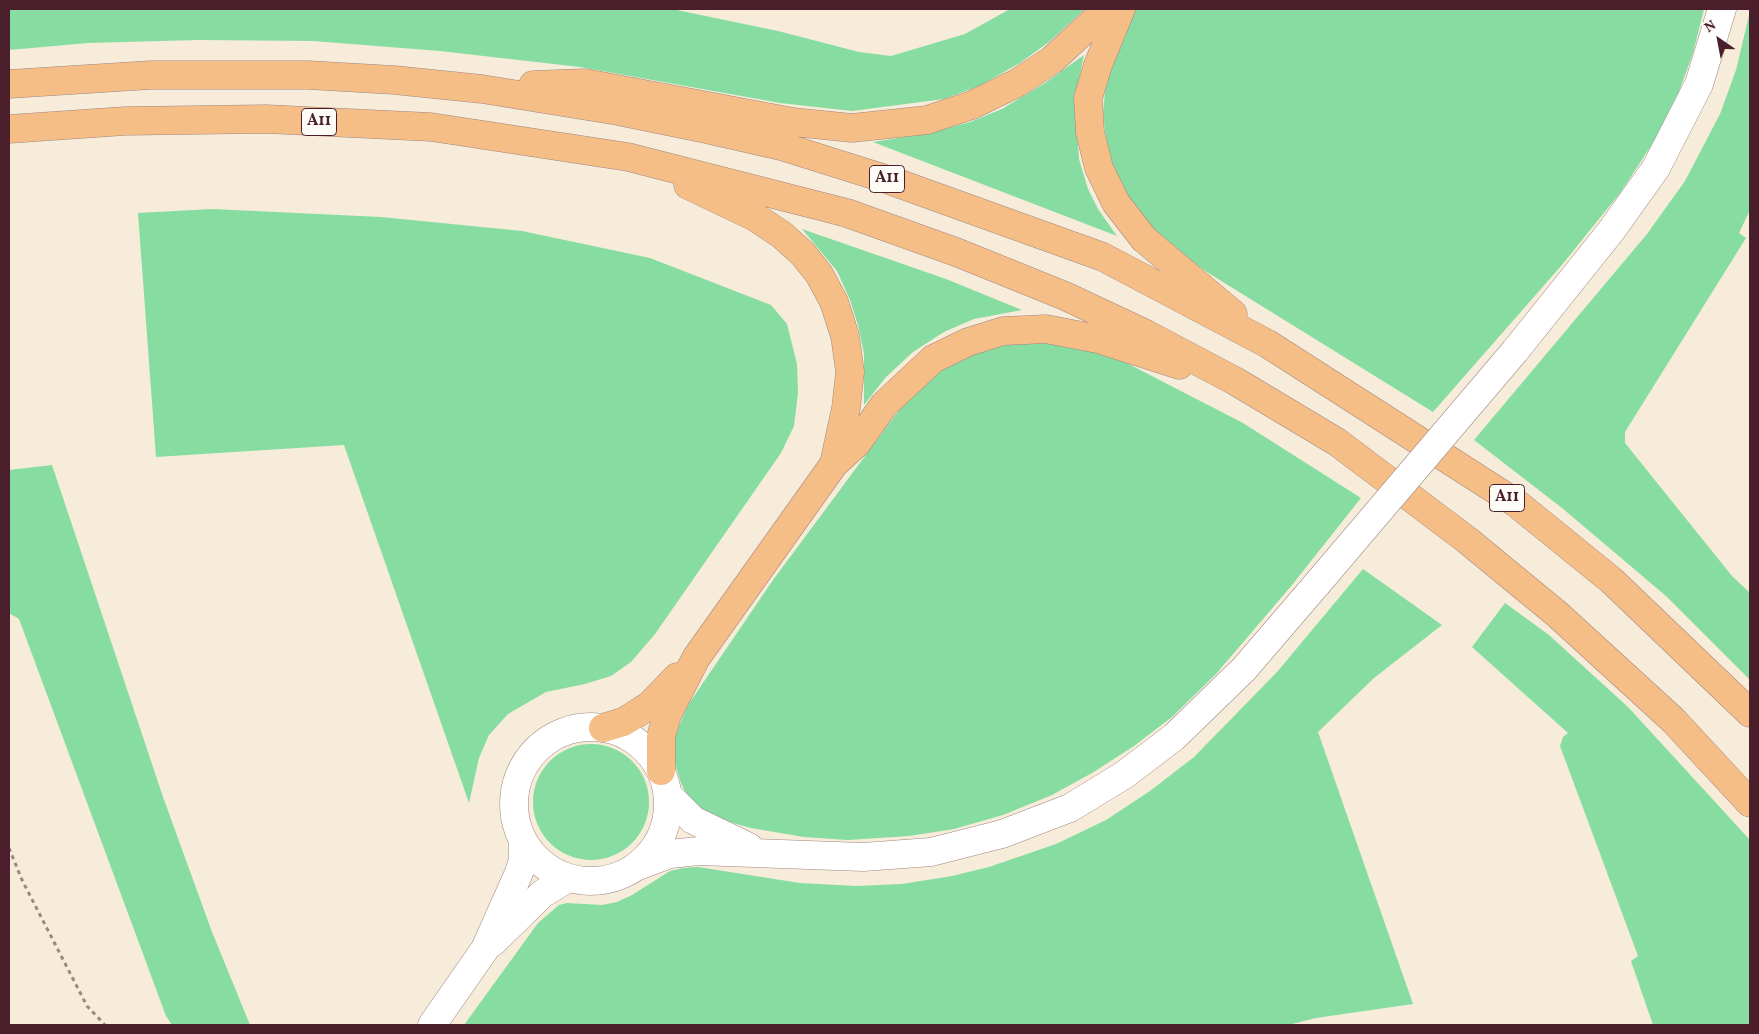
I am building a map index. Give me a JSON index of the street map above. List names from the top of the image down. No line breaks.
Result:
{"streets":{"highway":["A11"]},"north":"top left"}
